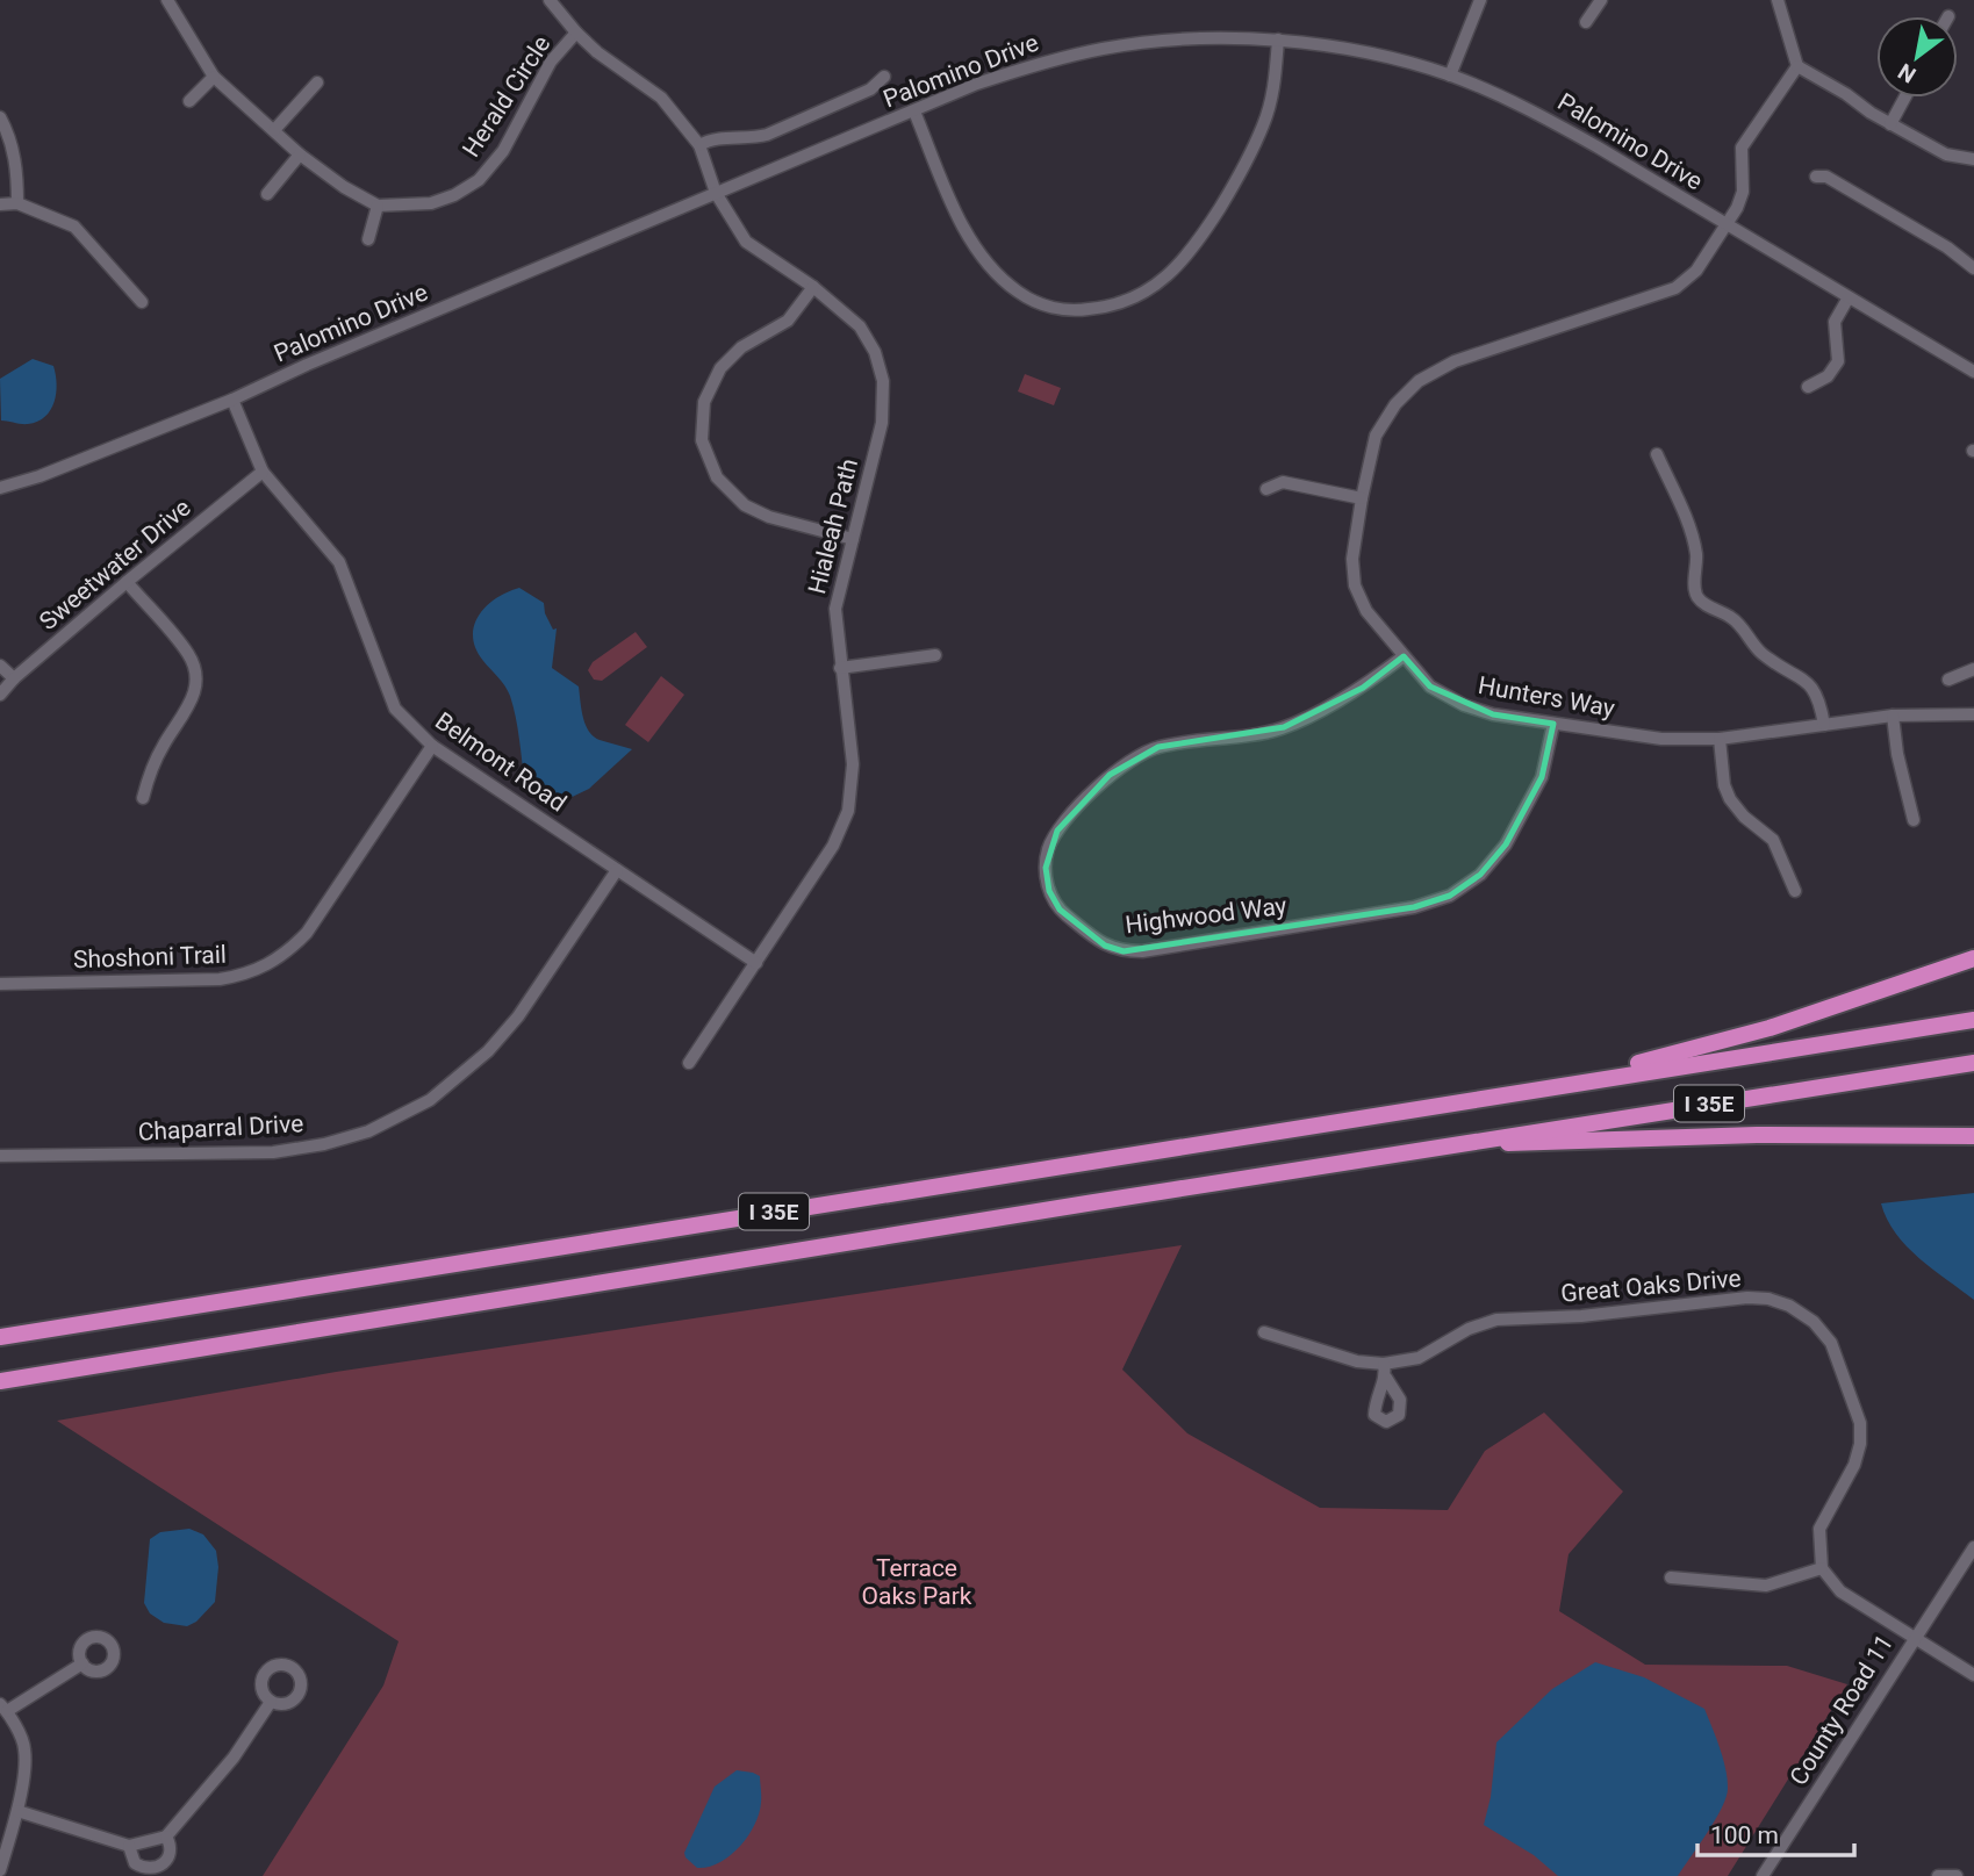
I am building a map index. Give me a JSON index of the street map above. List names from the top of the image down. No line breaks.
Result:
{"streets":{"highway":["I 35E"],"street":["Palomino Drive","Herald Circle","Hialeah Path","Sweetwater Drive","Hunters Way","Belmont Road","Highwood Way","Shoshoni Trail","Chaparral Drive","Great Oaks Drive","County Road 11"]},"crossings":[["Palomino Drive","Hialeah Path"],["Palomino Drive","Hunters Way"],["Palomino Drive","Belmont Road"],["Herald Circle","Hialeah Path"],["Hialeah Path","Belmont Road"],["Sweetwater Drive","Belmont Road"],["Hunters Way","Highwood Way"],["Belmont Road","Shoshoni Trail"],["Belmont Road","Chaparral Drive"]],"parks":["Terrace Oaks Park"],"scale_bar":"100 m","north":"bottom left"}
